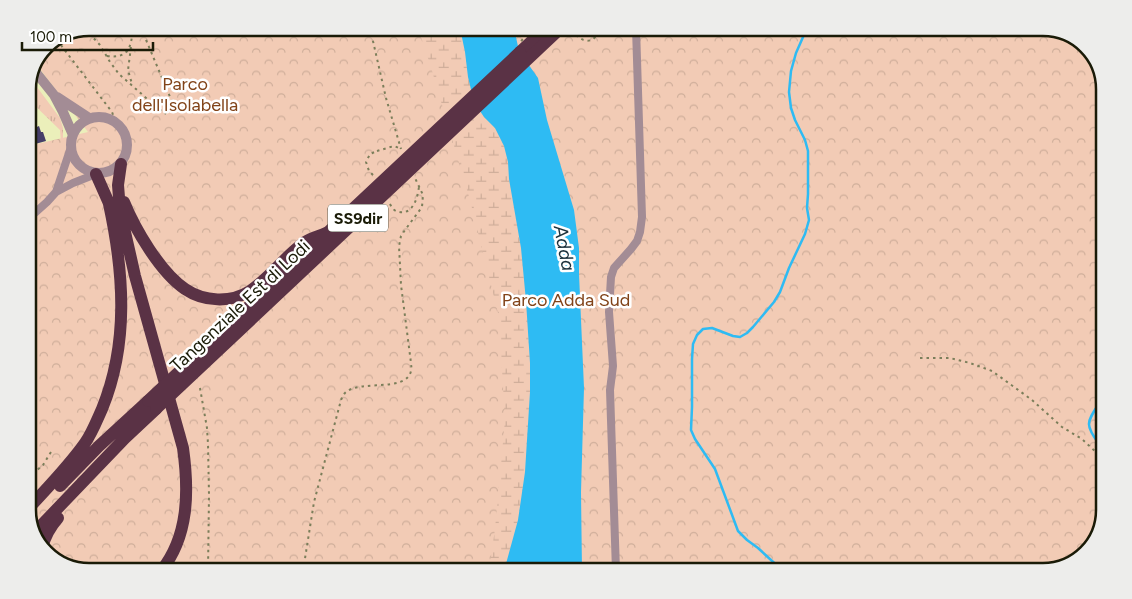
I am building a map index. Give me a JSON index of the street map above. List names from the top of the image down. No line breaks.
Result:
{"streets":{"highway":["SS9dir","Tangenziale Est di Lodi"]},"water":["Adda"],"parks":["Parco dell'Isolabella","Parco Adda Sud"],"scale_bar":"100 m"}
